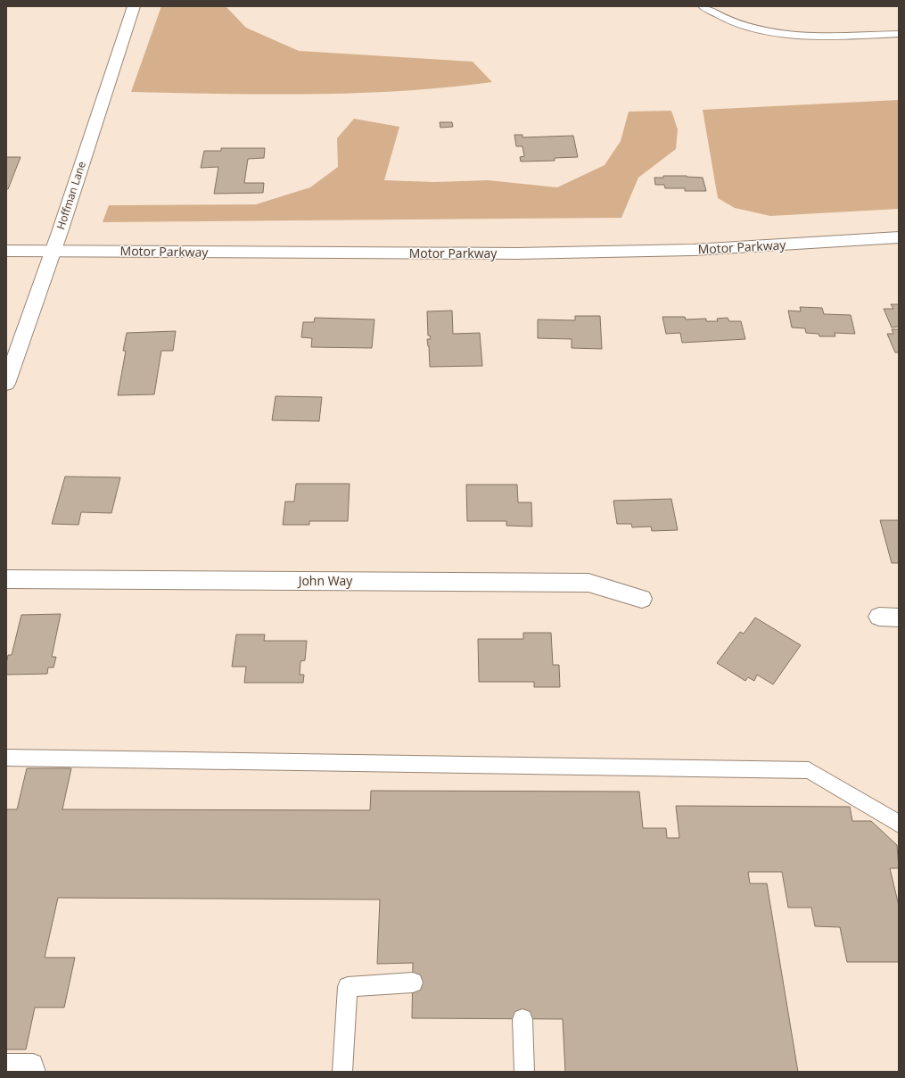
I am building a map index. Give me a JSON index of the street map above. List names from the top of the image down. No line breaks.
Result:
{"streets":{"street":["Hoffman Lane","Motor Parkway","John Way"]},"crossings":[["Hoffman Lane","Motor Parkway"]]}
